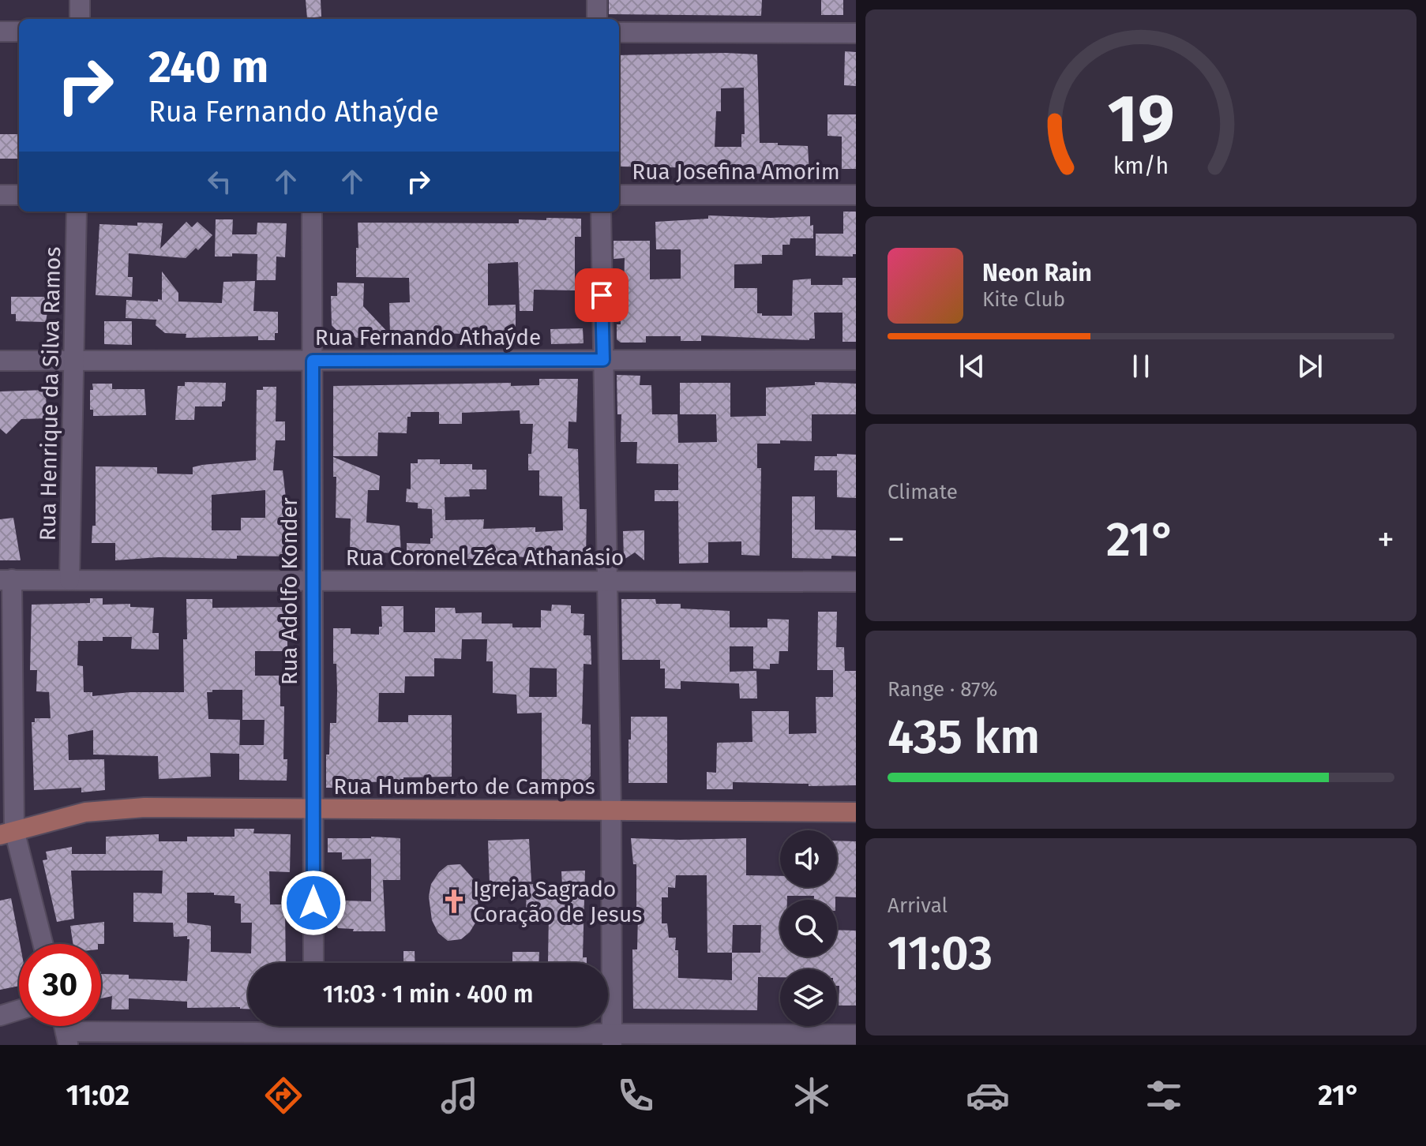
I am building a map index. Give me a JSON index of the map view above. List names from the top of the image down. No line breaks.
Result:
{"streets":{"main road":["Rua Humberto de Campos"],"street":["Rua Josefina Amorim","Rua Fernando Athaýde","Rua Henrique da Silva Ramos","Rua Coronel Zéca Athanásio","Rua Adolfo Konder"]},"crossings":[["Rua Fernando Athaýde","Rua Henrique da Silva Ramos"],["Rua Fernando Athaýde","Rua Adolfo Konder"],["Rua Henrique da Silva Ramos","Rua Coronel Zéca Athanásio"],["Rua Coronel Zéca Athanásio","Rua Adolfo Konder"],["Rua Adolfo Konder","Rua Humberto de Campos"]],"places":{"church":["Igreja Sagrado Coração de Jesus"]},"page":{"turn":["240 m","Rua Fernando Athaýde"],"song":["Neon Rain","Kite Club"],"tile":["Climate",["Range · 87%","435 km"],["Arrival","11:03"]],"heat":["−","21°","+"],"limit":"30","trip":"11:03 · 1 min · 400 m","tabs":["11:02","21°"],"gauge":["19","km/h"]}}
